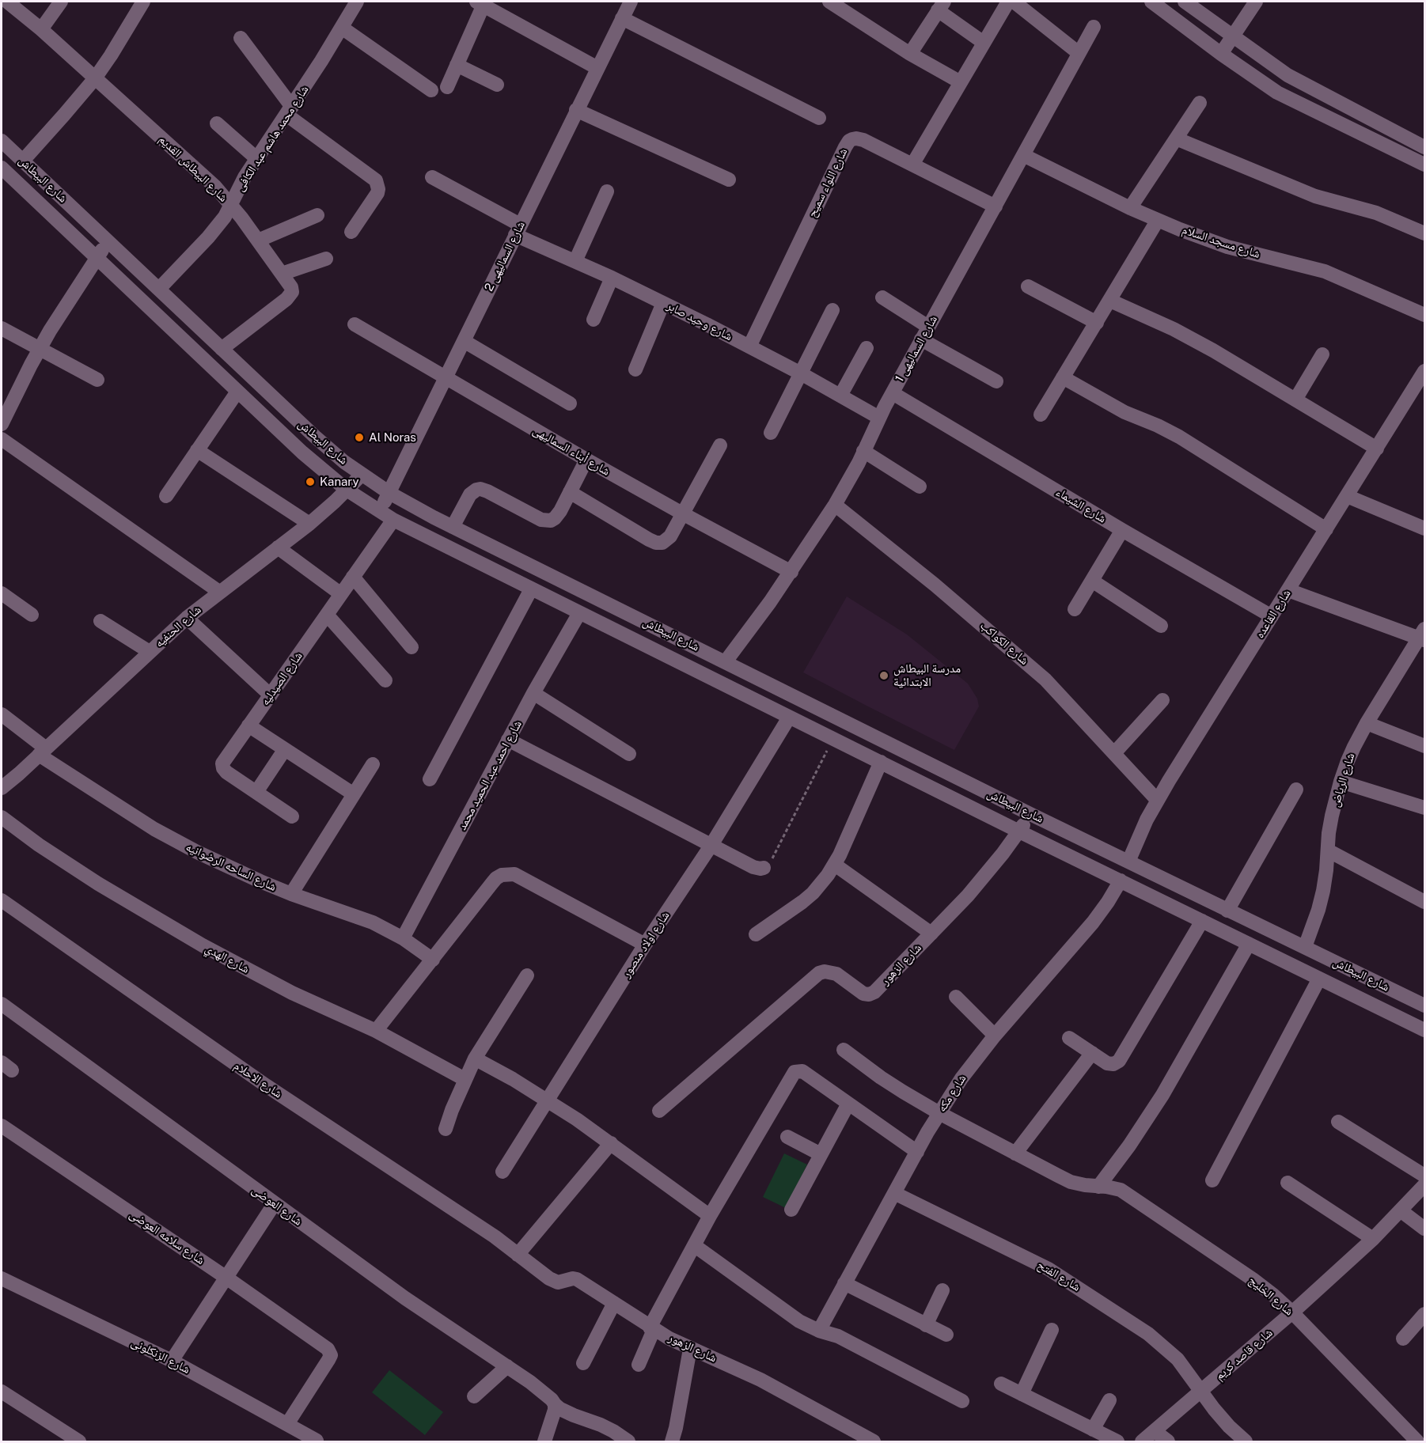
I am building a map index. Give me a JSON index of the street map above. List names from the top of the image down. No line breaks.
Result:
{"streets":{"street":["شارع محمد هاشم عبد الكافى","شارع البيطاش القديم","شارع البيطاش","شارع اللواء سميح","شارع مسجد السلام","شارع السماليهى 2","شارع وحيد صابر","شارع السماليهى 1","شارع أبناء السماليهى","شارع الشيماء","شارع القاعده","شارع الحنفيه","شارع الكواكب","شارع الصيدليه","شارع احمد عبد الحميد محمد","شارع الرياض","شارع الساحه الرضوانيه","شارع اولاد منصور","شارع الهدي","شارع الزهور","شارع الاحلام","شارع مكه","شارع العوضى","شارع سلامه العوضى","شارع الفتح","شارع الخليج","شارع قاصد كريم","شارع الزنكلونى"]},"crossings":[["شارع محمد هاشم عبد الكافى","شارع البيطاش القديم"],["شارع محمد هاشم عبد الكافى","شارع البيطاش"],["شارع البيطاش القديم","شارع البيطاش"],["شارع البيطاش","شارع السماليهى 2"],["شارع البيطاش","شارع السماليهى 1"],["شارع البيطاش","شارع القاعده"],["شارع البيطاش","شارع الحنفيه"],["شارع البيطاش","شارع الصيدليه"],["شارع البيطاش","شارع احمد عبد الحميد محمد"],["شارع البيطاش","شارع الرياض"],["شارع البيطاش","شارع اولاد منصور"],["شارع البيطاش","شارع الزهور"],["شارع البيطاش","شارع مكه"],["شارع اللواء سميح","شارع وحيد صابر"],["شارع اللواء سميح","شارع السماليهى 1"],["شارع مسجد السلام","شارع السماليهى 1"],["شارع السماليهى 2","شارع وحيد صابر"],["شارع السماليهى 2","شارع أبناء السماليهى"],["شارع وحيد صابر","شارع السماليهى 1"],["شارع السماليهى 1","شارع أبناء السماليهى"],["شارع السماليهى 1","شارع الشيماء"],["شارع السماليهى 1","شارع الكواكب"],["شارع الشيماء","شارع القاعده"],["شارع القاعده","شارع الكواكب"],["شارع الحنفيه","شارع الساحه الرضوانيه"],["شارع احمد عبد الحميد محمد","شارع الساحه الرضوانيه"],["شارع الزهور","شارع الاحلام"],["شارع مكه","شارع الفتح"],["شارع مكه","شارع الخليج"],["شارع سلامه العوضى","شارع الزنكلونى"],["شارع الفتح","شارع قاصد كريم"],["شارع الخليج","شارع قاصد كريم"]],"places":["Al Noras","Kanary","مدرسة البيطاش الابتدائية"]}
